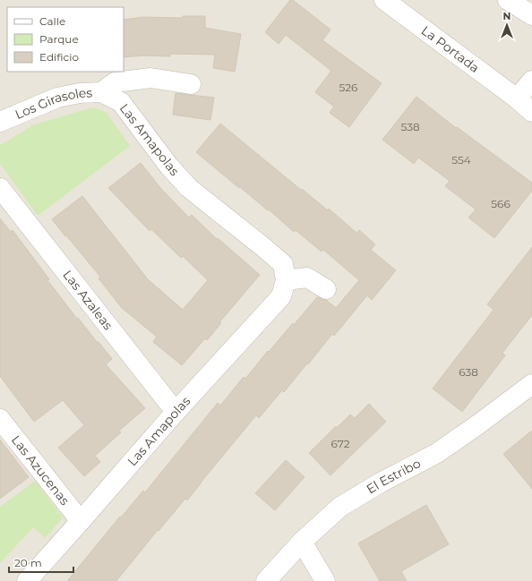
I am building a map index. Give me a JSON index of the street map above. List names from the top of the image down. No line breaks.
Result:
{"streets":{"street":["La Portada","Los Girasoles","Las Amapolas","Las Azaleas","Las Azucenas","El Estribo"]},"crossings":[["Los Girasoles","Las Amapolas"],["Las Amapolas","Las Azaleas"],["Las Amapolas","Las Azucenas"]],"house_numbers":["526","538","554","566","638","672"],"legend":["Calle","Parque","Edificio"],"scale_bar":"20 m","north":"top"}
